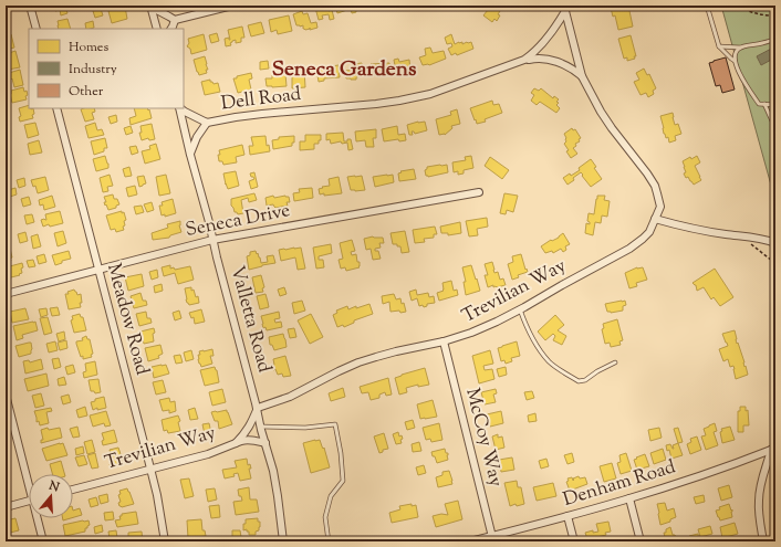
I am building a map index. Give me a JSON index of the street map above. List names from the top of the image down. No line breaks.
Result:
{"streets":{"street":["Dell Road","Seneca Drive","Trevilian Way","Meadow Road","Valletta Road","McCoy Way","Denham Road"]},"crossings":[["Dell Road","Valletta Road"],["Seneca Drive","Meadow Road"],["Seneca Drive","Valletta Road"],["Trevilian Way","Meadow Road"],["Trevilian Way","Valletta Road"],["Trevilian Way","McCoy Way"],["McCoy Way","Denham Road"]],"districts":["Seneca Gardens"],"legend":["Homes","Industry","Other"],"north":"top"}
